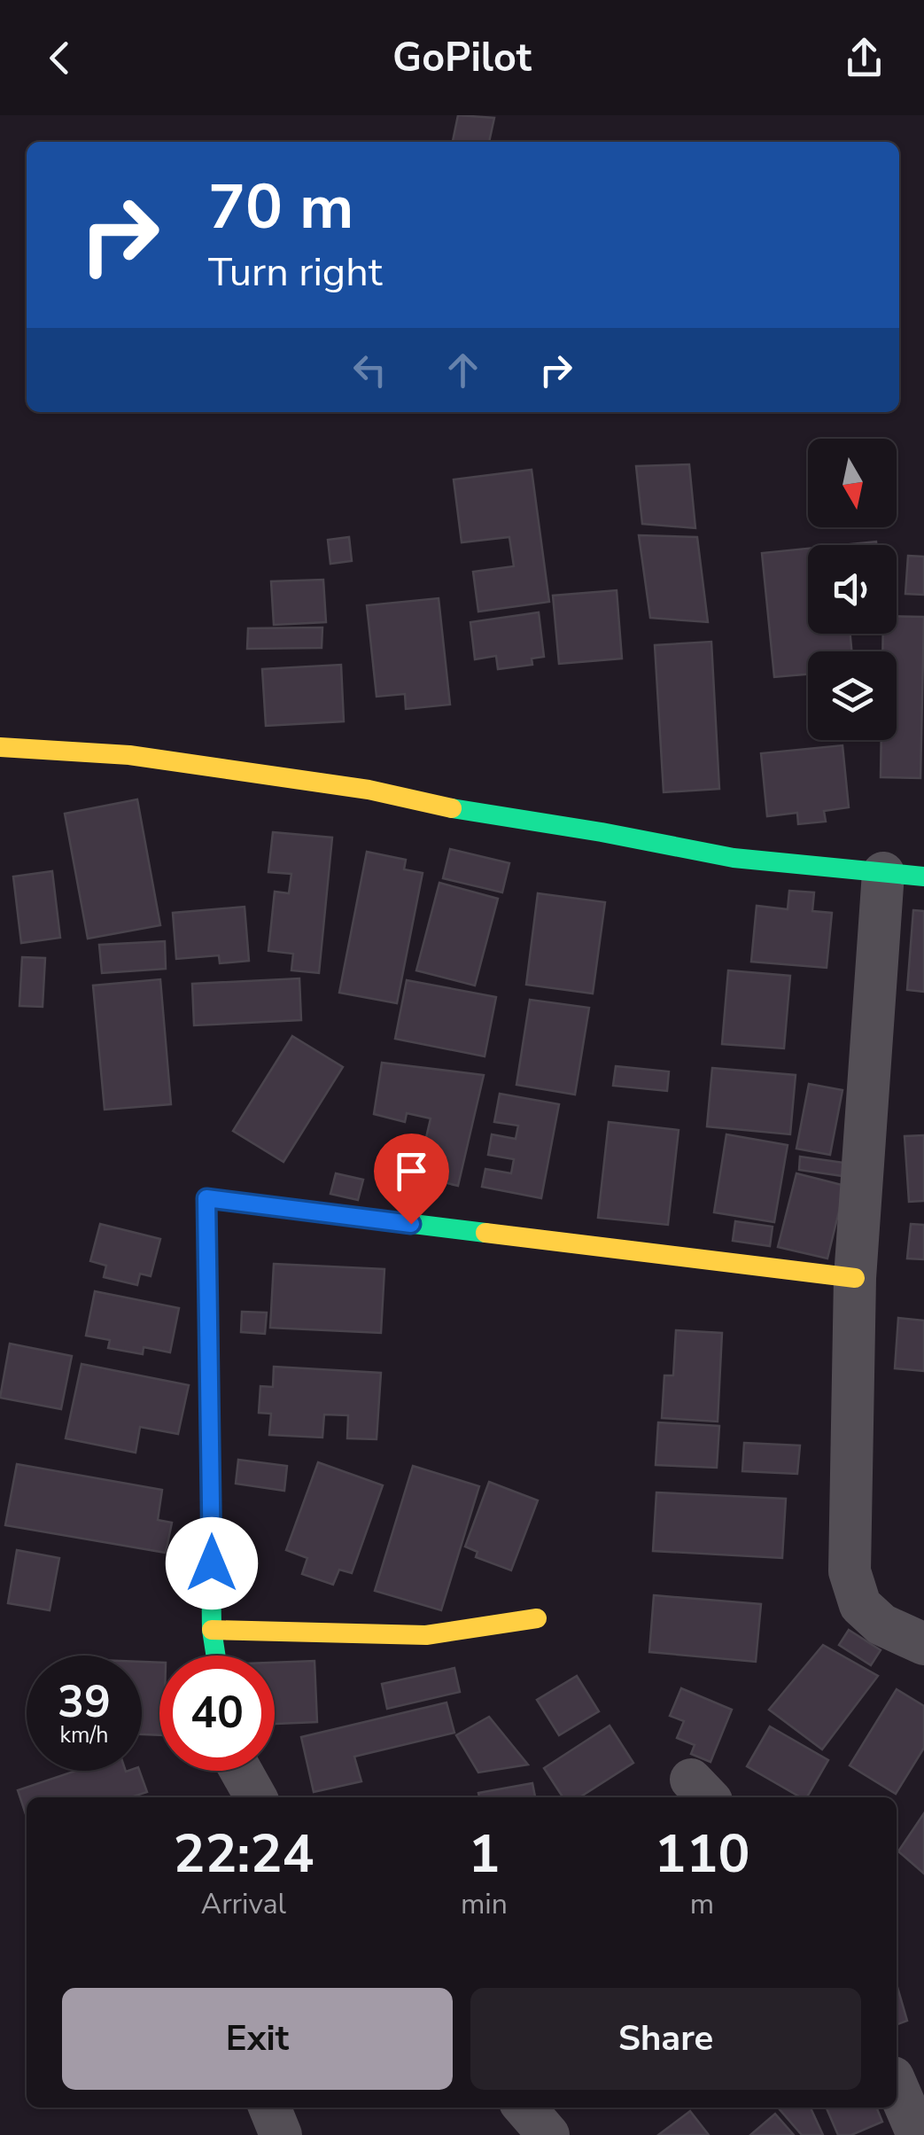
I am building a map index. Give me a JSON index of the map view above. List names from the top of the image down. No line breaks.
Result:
{"north":"bottom","page":{"header":"GoPilot","turn":["70 m","Turn right"],"speed":"39 km/h","limit":"40","eta":["22:24","Arrival","1","min","110","m"],"buttons":["Exit","Share"]}}
